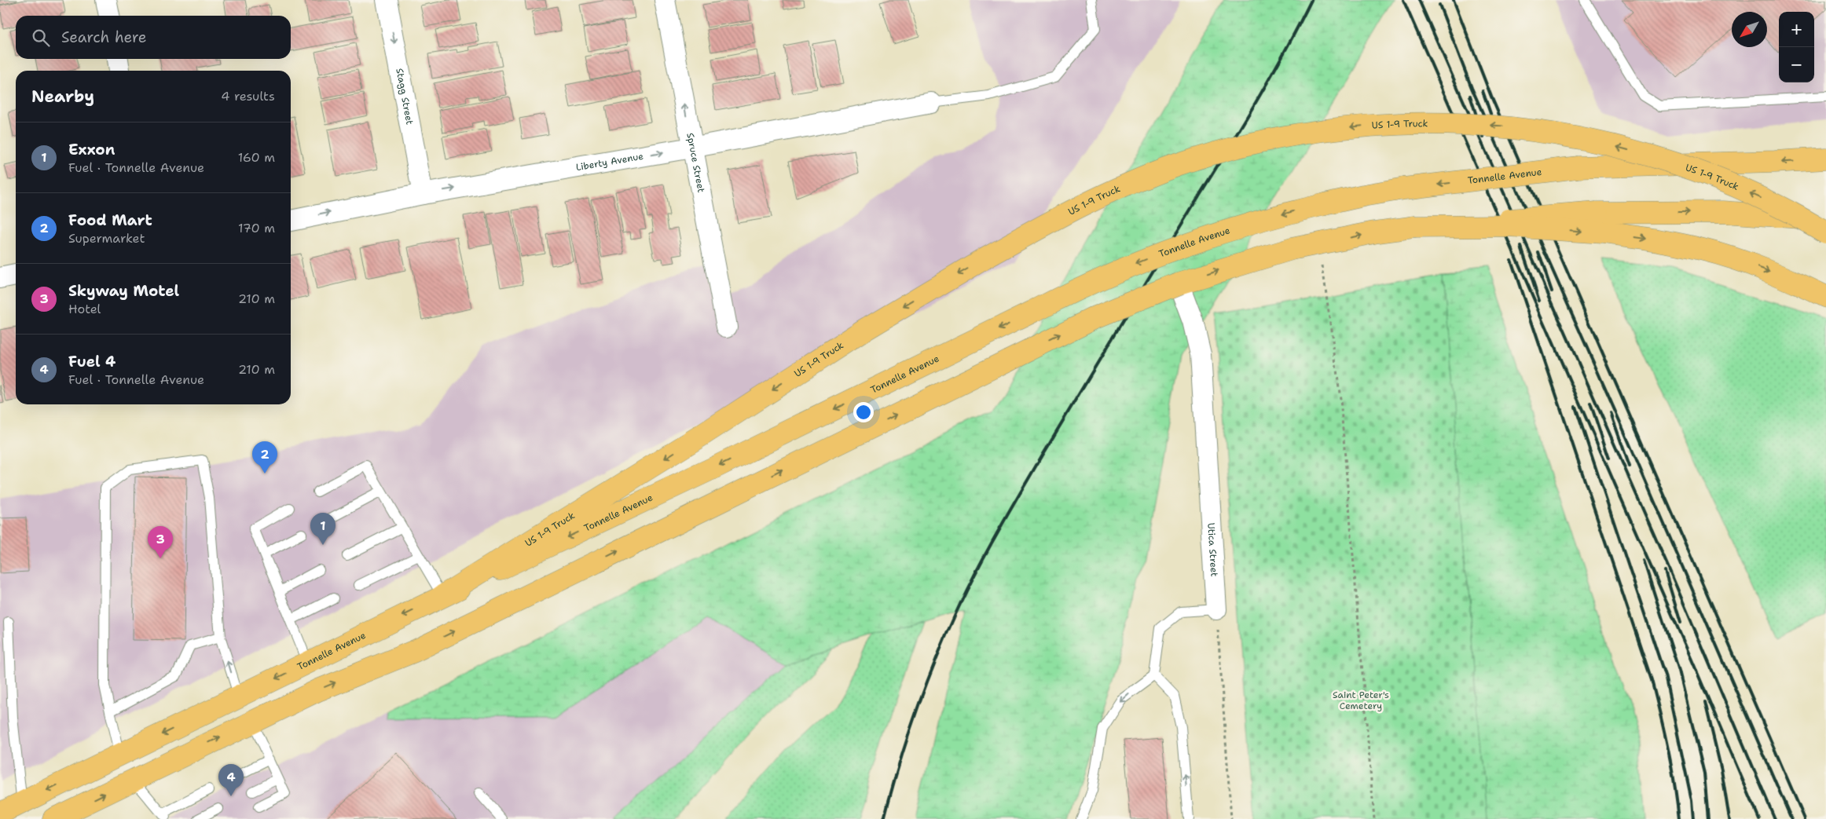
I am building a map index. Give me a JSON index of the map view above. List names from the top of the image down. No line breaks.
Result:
{"streets":{"highway":["US 1-9 Truck","Tonnelle Avenue"],"street":["Stagg Street","Liberty Avenue","Spruce Street","Utica Street"]},"crossings":[["Stagg Street","Liberty Avenue"],["US 1-9 Truck","Tonnelle Avenue"],["Liberty Avenue","Spruce Street"]],"one_way":["Stagg Street","Liberty Avenue","Spruce Street"],"parks":["Saint Peter's Cemetery"],"north":"bottom left","page":{"map_buttons":["+","−"],"search":"Search here","heading":["Nearby","4 results"],"list":[{"mark":"1","name":"Exxon","note":"Fuel · Tonnelle Avenue","value":"160 m"},{"mark":"2","name":"Food Mart","note":"Supermarket","value":"170 m"},{"mark":"3","name":"Skyway Motel","note":"Hotel","value":"210 m"},{"mark":"4","name":"Fuel 4","note":"Fuel · Tonnelle Avenue","value":"210 m"}],"pins":["2","1","3","4"]}}
